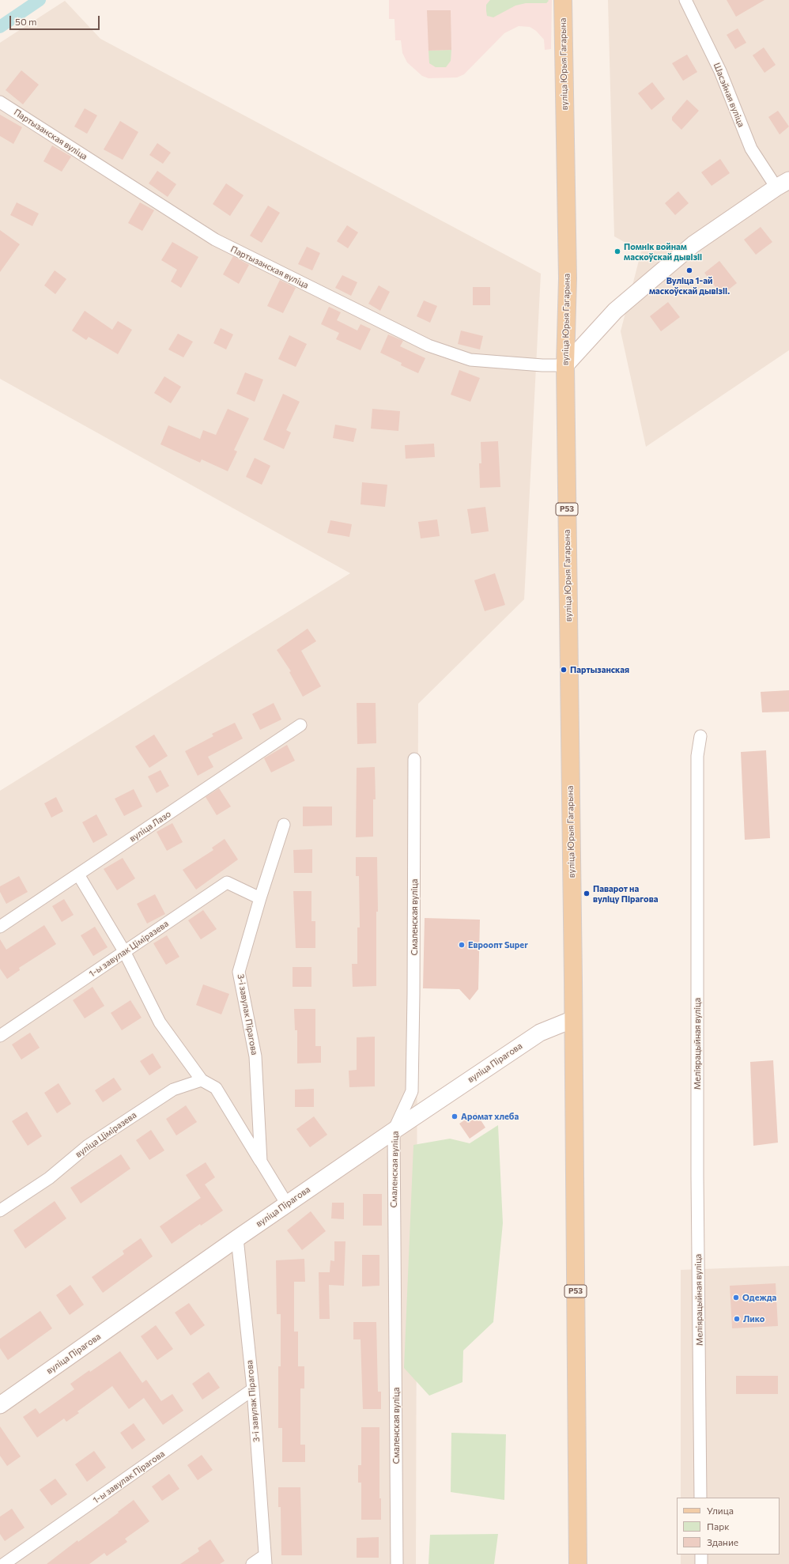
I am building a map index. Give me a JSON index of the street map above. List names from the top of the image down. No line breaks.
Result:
{"streets":{"main road":["вуліца Юрыя Гагарына","Р53","вуліца Пірагова"],"street":["Шасэйная вуліца","Партызанская вуліца","вуліца Лазо","Смаленская вуліца","1-ы завулак Ціміразева","3-і завулак Пірагова","Меліярацыйная вуліца","вуліца Ціміразева","1-ы завулак Пірагова"]},"crossings":[["вуліца Юрыя Гагарына","Партызанская вуліца"],["вуліца Юрыя Гагарына","Р53"],["вуліца Юрыя Гагарына","вуліца Пірагова"],["Р53","вуліца Пірагова"],["Смаленская вуліца","вуліца Пірагова"],["1-ы завулак Ціміразева","3-і завулак Пірагова"],["3-і завулак Пірагова","вуліца Пірагова"],["3-і завулак Пірагова","1-ы завулак Пірагова"]],"places":["Помнік войнам маскоўскай дывізіі","Вуліца 1-ай маскоўскай дывізіі.","Партызанская","Паварот на вуліцу Пірагова","Евроопт Super","Аромат хлеба","Одежда","Лико"],"legend":["Улица","Парк","Здание"],"scale_bar":"50 m"}
